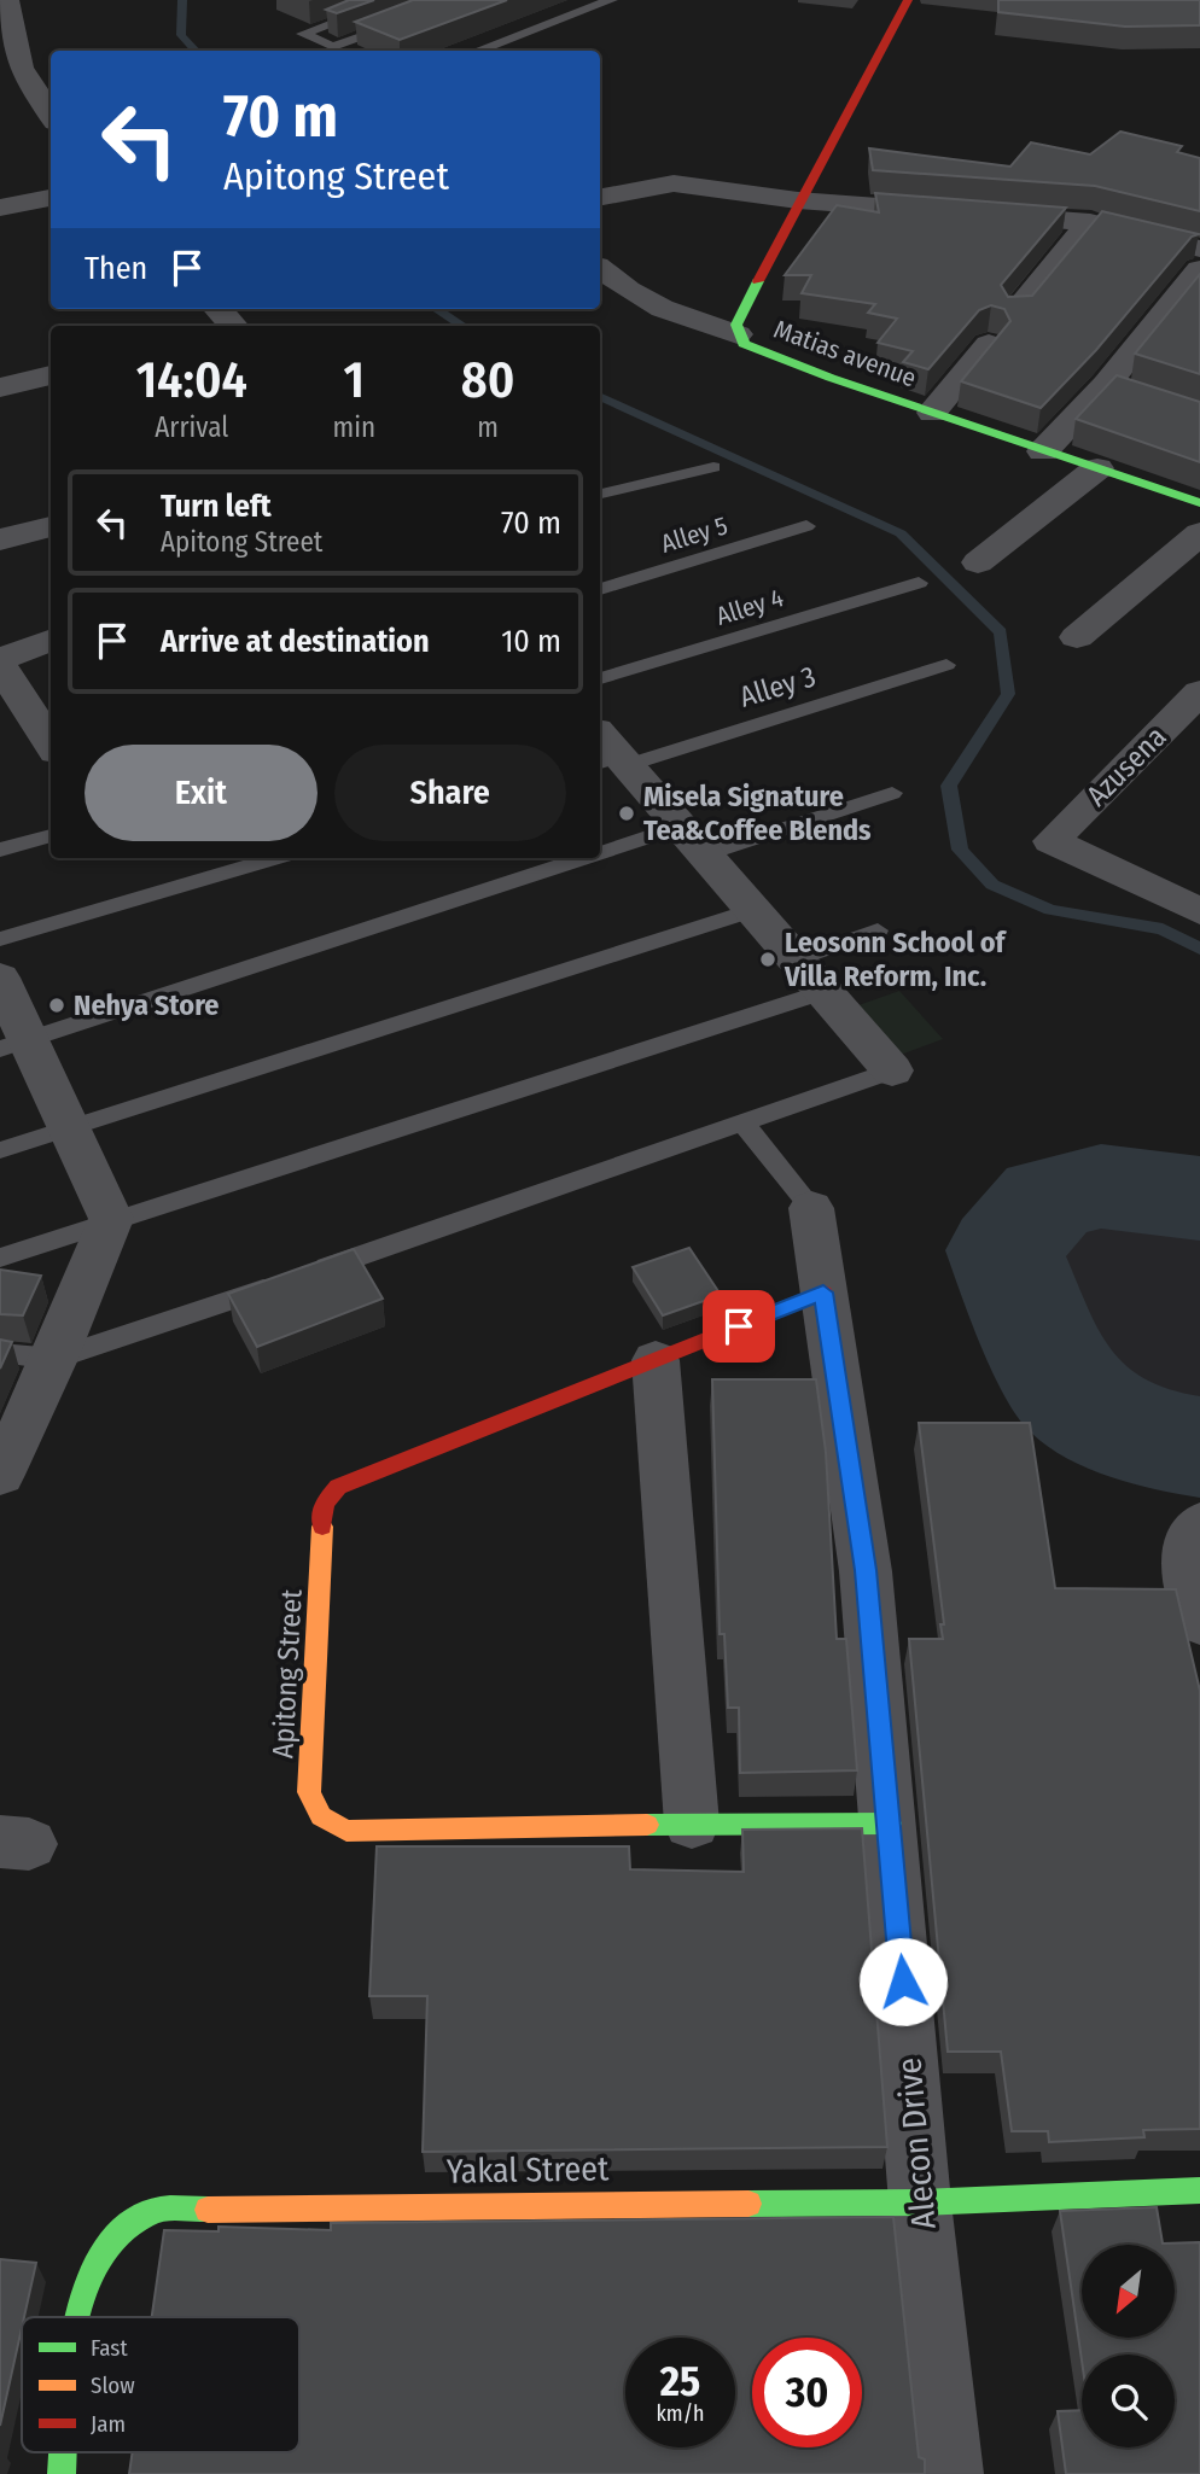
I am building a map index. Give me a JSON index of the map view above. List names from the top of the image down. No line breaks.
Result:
{"streets":{"street":["Matias avenue","Azusena","Apitong Street","Alecon Drive","Yakal Street"],"lane":["Alley 5","Alley 4","Alley 3"]},"crossings":[["Apitong Street","Alecon Drive"],["Alecon Drive","Yakal Street"]],"places":["Misela Signature Tea&Coffee Blends","Leosonn School of Villa Reform, Inc.","Nehya Store"],"legend":["Fast","Slow","Jam"],"north":"bottom left","page":{"turn":["70 m","Apitong Street"],"then":"Then","eta":["14:04","Arrival","1","min","80","m"],"list":[{"name":"Turn left","note":"Apitong Street","value":"70 m"},{"name":"Arrive at destination","value":"10 m"}],"buttons":["Exit","Share"],"speed":"25 km/h","limit":"30"}}
